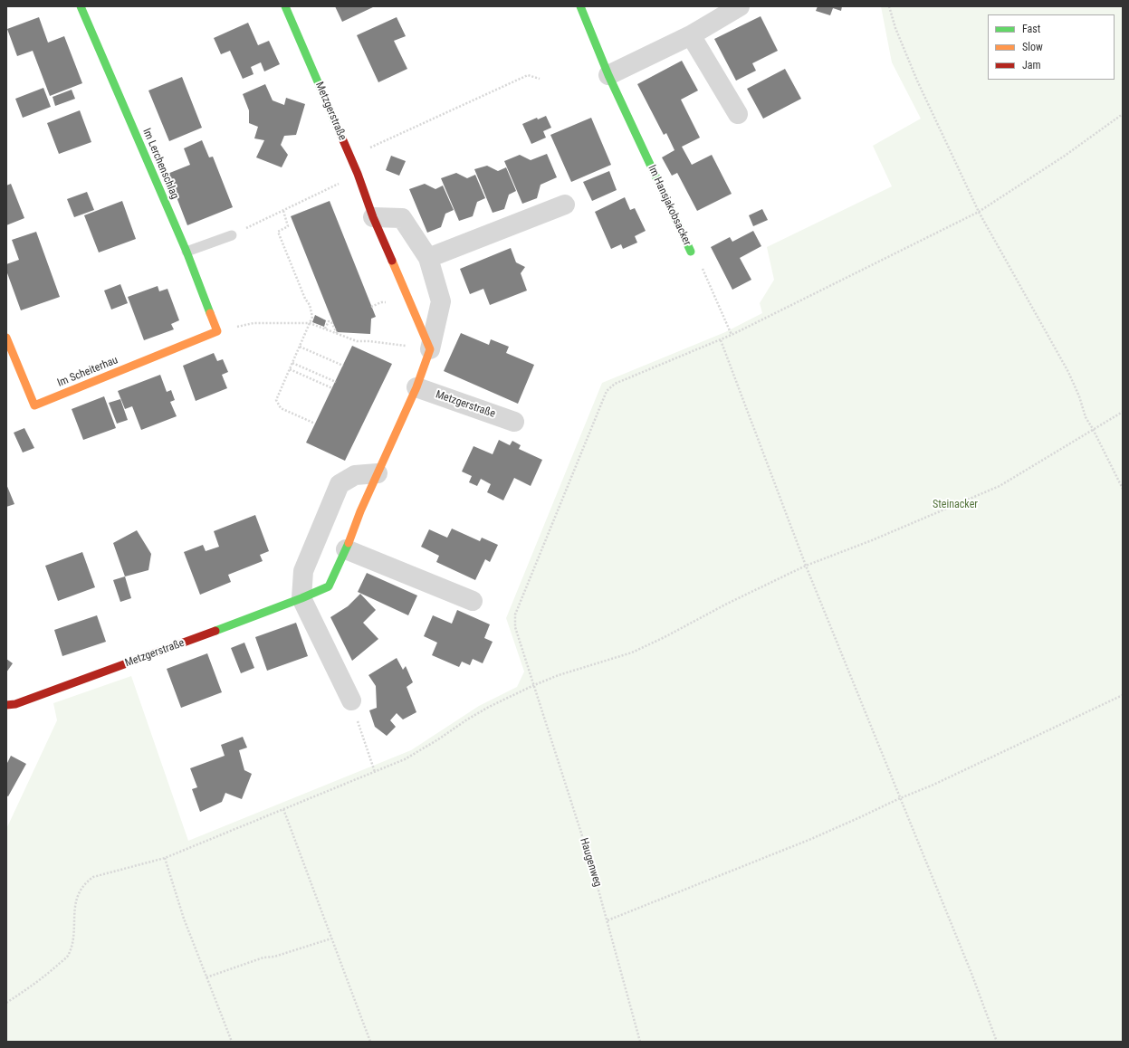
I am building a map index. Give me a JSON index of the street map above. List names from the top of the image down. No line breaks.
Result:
{"streets":{"street":["Metzgerstraße","Im Lerchenschlag","Im Hansjakobsacker","Im Scheiterhau"],"path":["Haugenweg"]},"crossings":[["Im Lerchenschlag","Im Scheiterhau"],["Im Hansjakobsacker","Haugenweg"]],"parks":["Steinacker"],"legend":["Fast","Slow","Jam"]}
